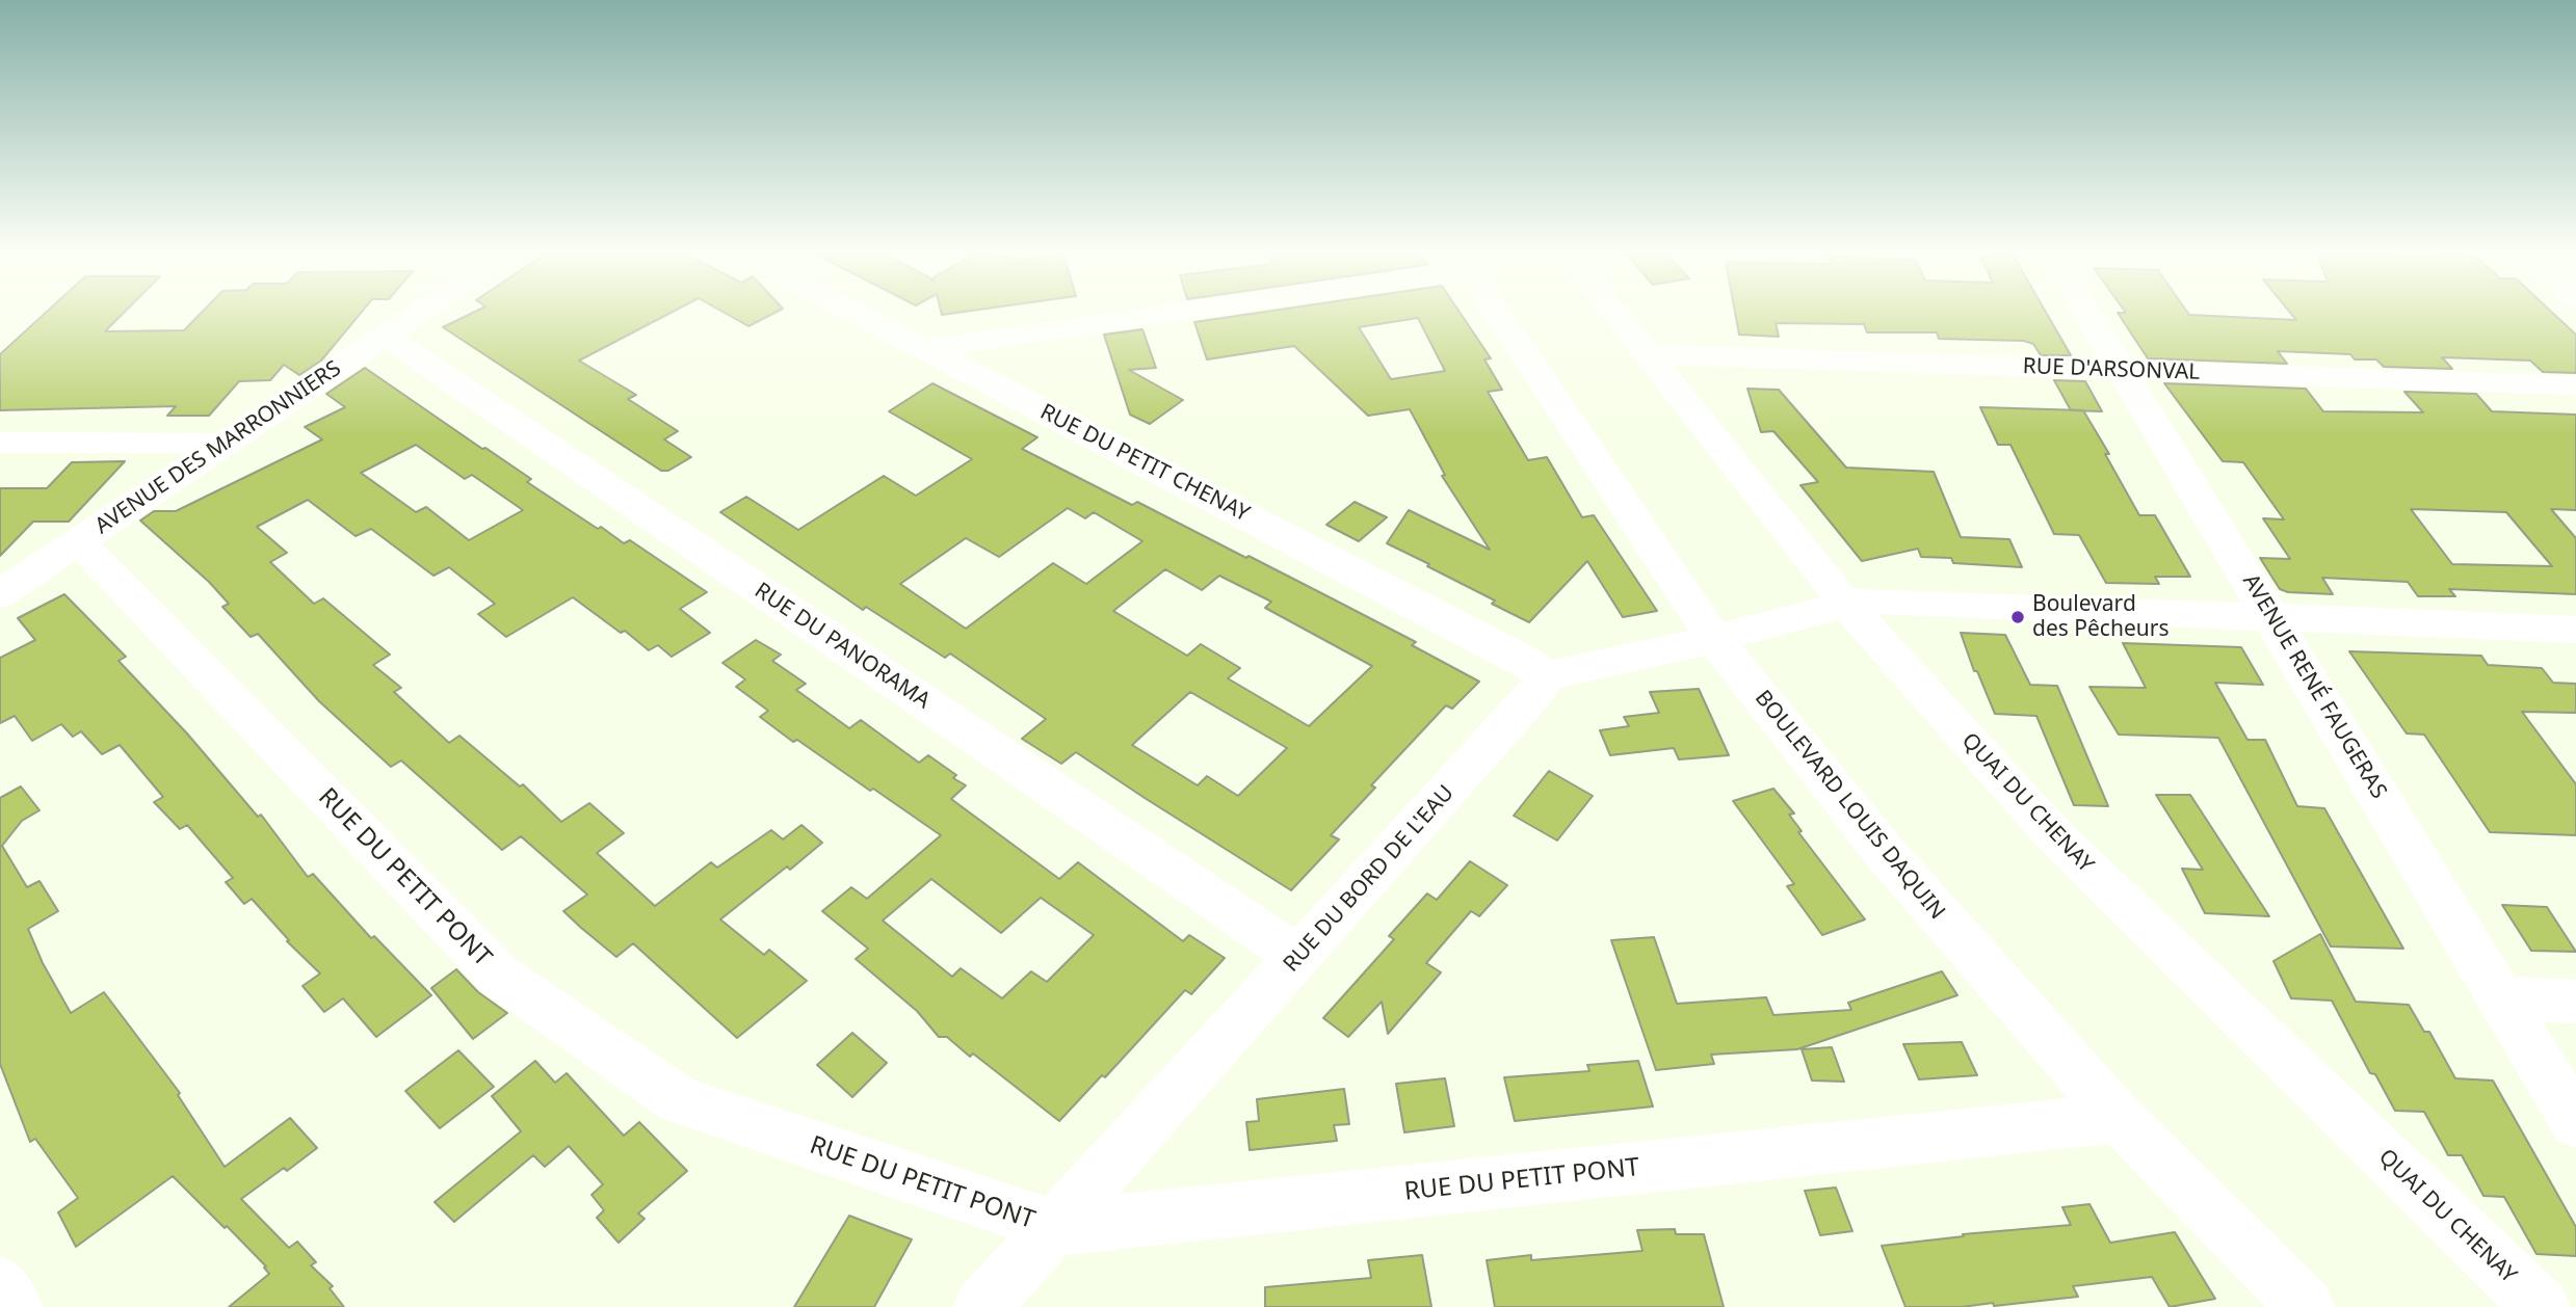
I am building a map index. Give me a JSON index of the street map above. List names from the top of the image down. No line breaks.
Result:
{"streets":{"street":["RUE D'ARSONVAL","AVENUE DES MARRONNIERS","RUE DU PETIT CHENAY","RUE DU PANORAMA","AVENUE RENÉ FAUGERAS","QUAI DU CHENAY","BOULEVARD LOUIS DAQUIN","RUE DU PETIT PONT","RUE DU BORD DE L'EAU"]},"crossings":[["RUE D'ARSONVAL","AVENUE RENÉ FAUGERAS"],["RUE D'ARSONVAL","QUAI DU CHENAY"],["AVENUE DES MARRONNIERS","RUE DU PANORAMA"],["AVENUE DES MARRONNIERS","RUE DU PETIT PONT"],["RUE DU PETIT CHENAY","RUE DU BORD DE L'EAU"],["RUE DU PANORAMA","RUE DU BORD DE L'EAU"],["BOULEVARD LOUIS DAQUIN","RUE DU PETIT PONT"],["RUE DU PETIT PONT","RUE DU BORD DE L'EAU"]],"places":["Boulevard des Pêcheurs"]}
